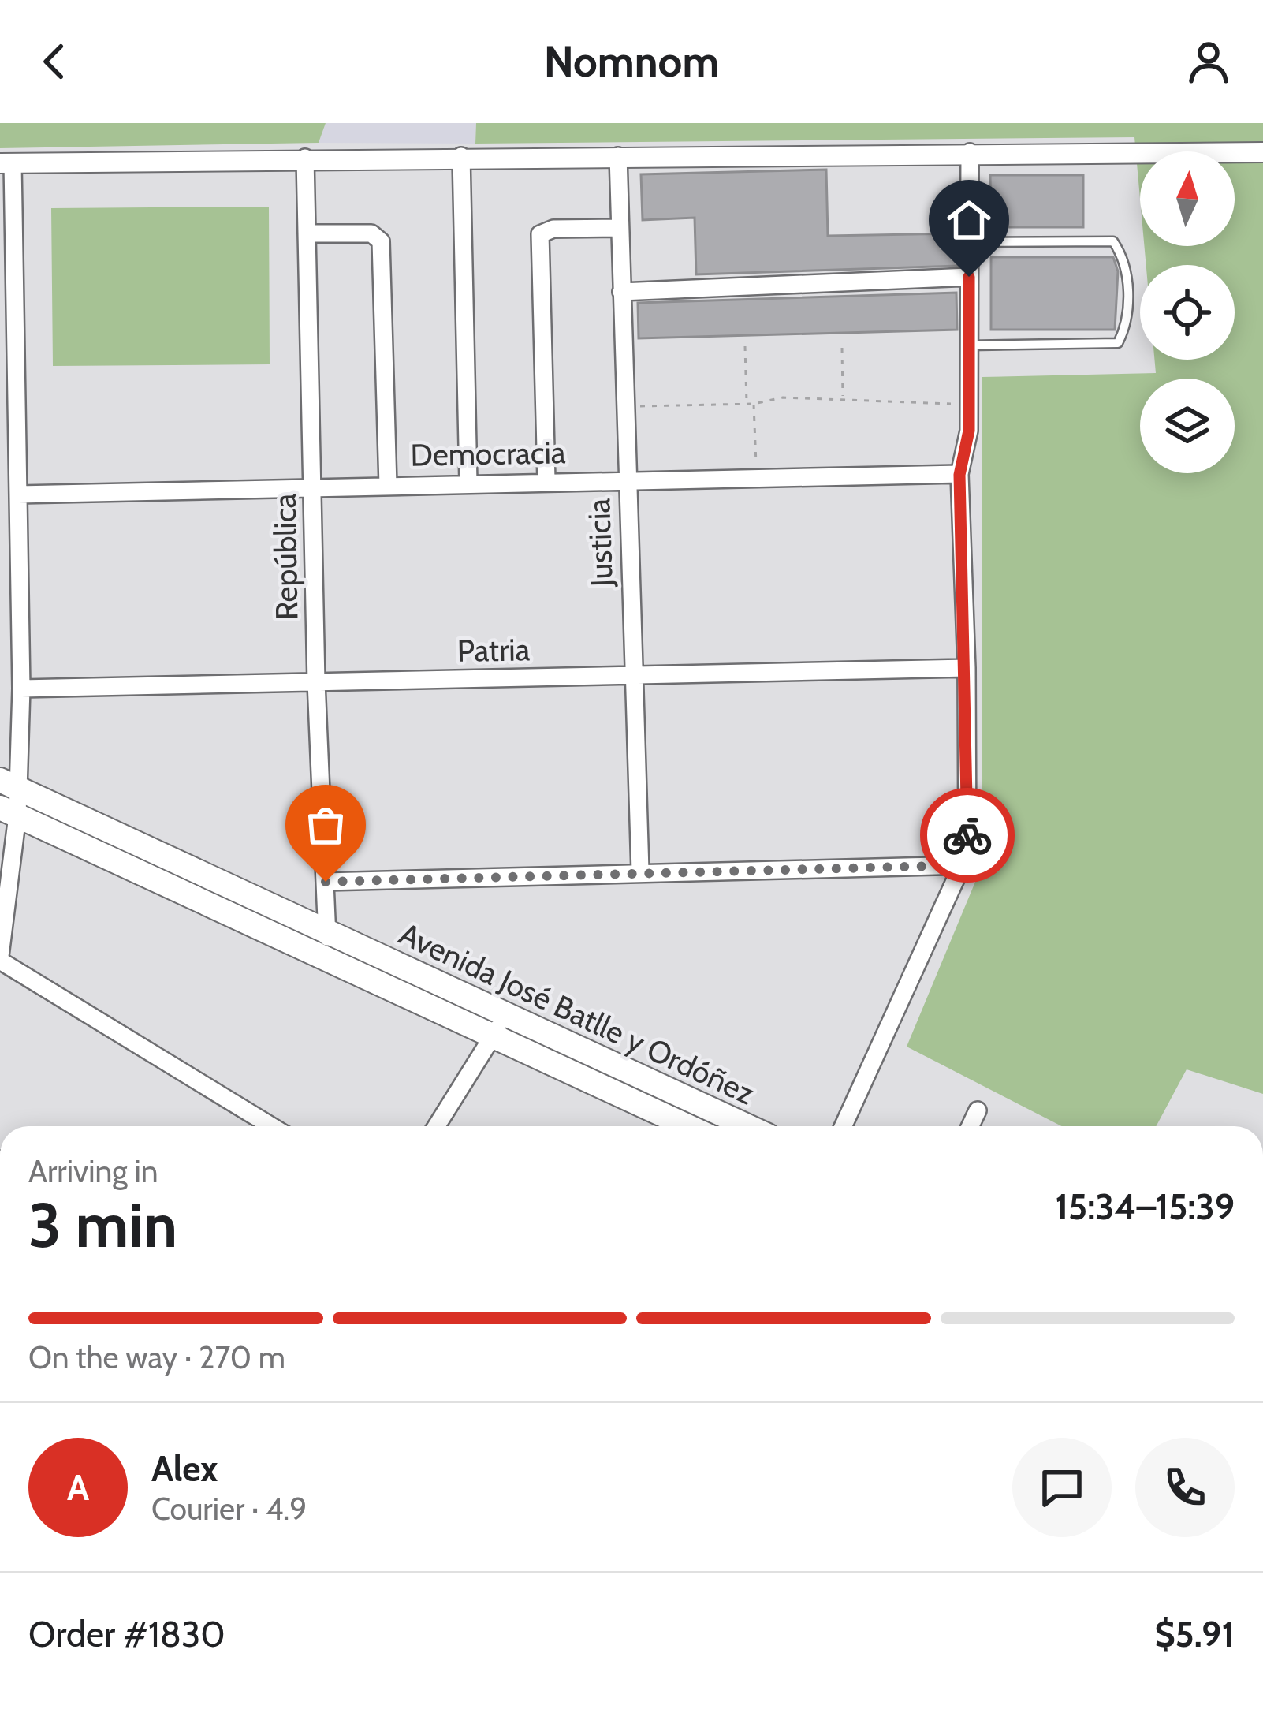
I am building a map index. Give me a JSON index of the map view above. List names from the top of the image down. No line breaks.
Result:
{"streets":{"main road":["Avenida José Batlle y Ordóñez"],"street":["Democracia","Justicia","República","Patria"]},"crossings":[["Democracia","Justicia"],["Democracia","República"],["Justicia","Patria"],["República","Patria"],["República","Avenida José Batlle y Ordóñez"]],"north":"top","page":{"header":"Nomnom","heading":["3 min","Arriving in","15:34–15:39"],"panel":["Alex","Courier · 4.9","Order #1830","$5.91"],"bar":"On the way · 270 m","round":"A"}}
